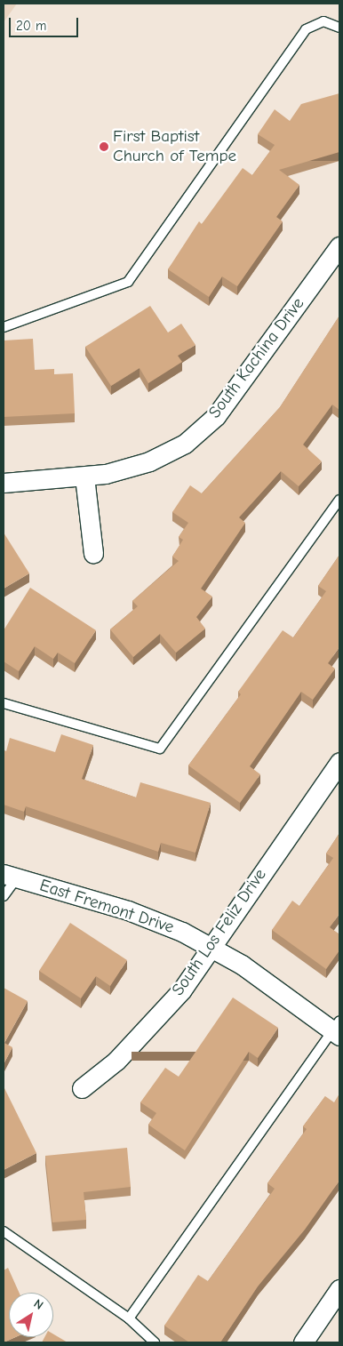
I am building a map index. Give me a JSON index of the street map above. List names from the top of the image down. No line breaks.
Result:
{"streets":{"street":["South Kachina Drive","East Fremont Drive","South Los Feliz Drive"]},"crossings":[["East Fremont Drive","South Los Feliz Drive"]],"places":["First Baptist Church of Tempe"],"scale_bar":"20 m","north":"top right"}
